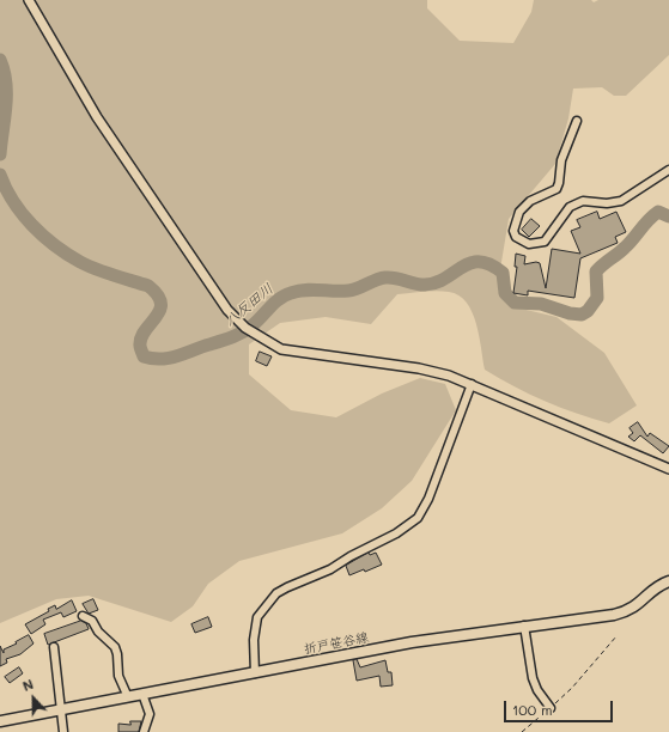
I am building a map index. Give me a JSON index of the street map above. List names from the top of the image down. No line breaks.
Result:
{"streets":{"main road":["折戸笹谷線"]},"water":["八反田川"],"scale_bar":"100 m","north":"top"}
